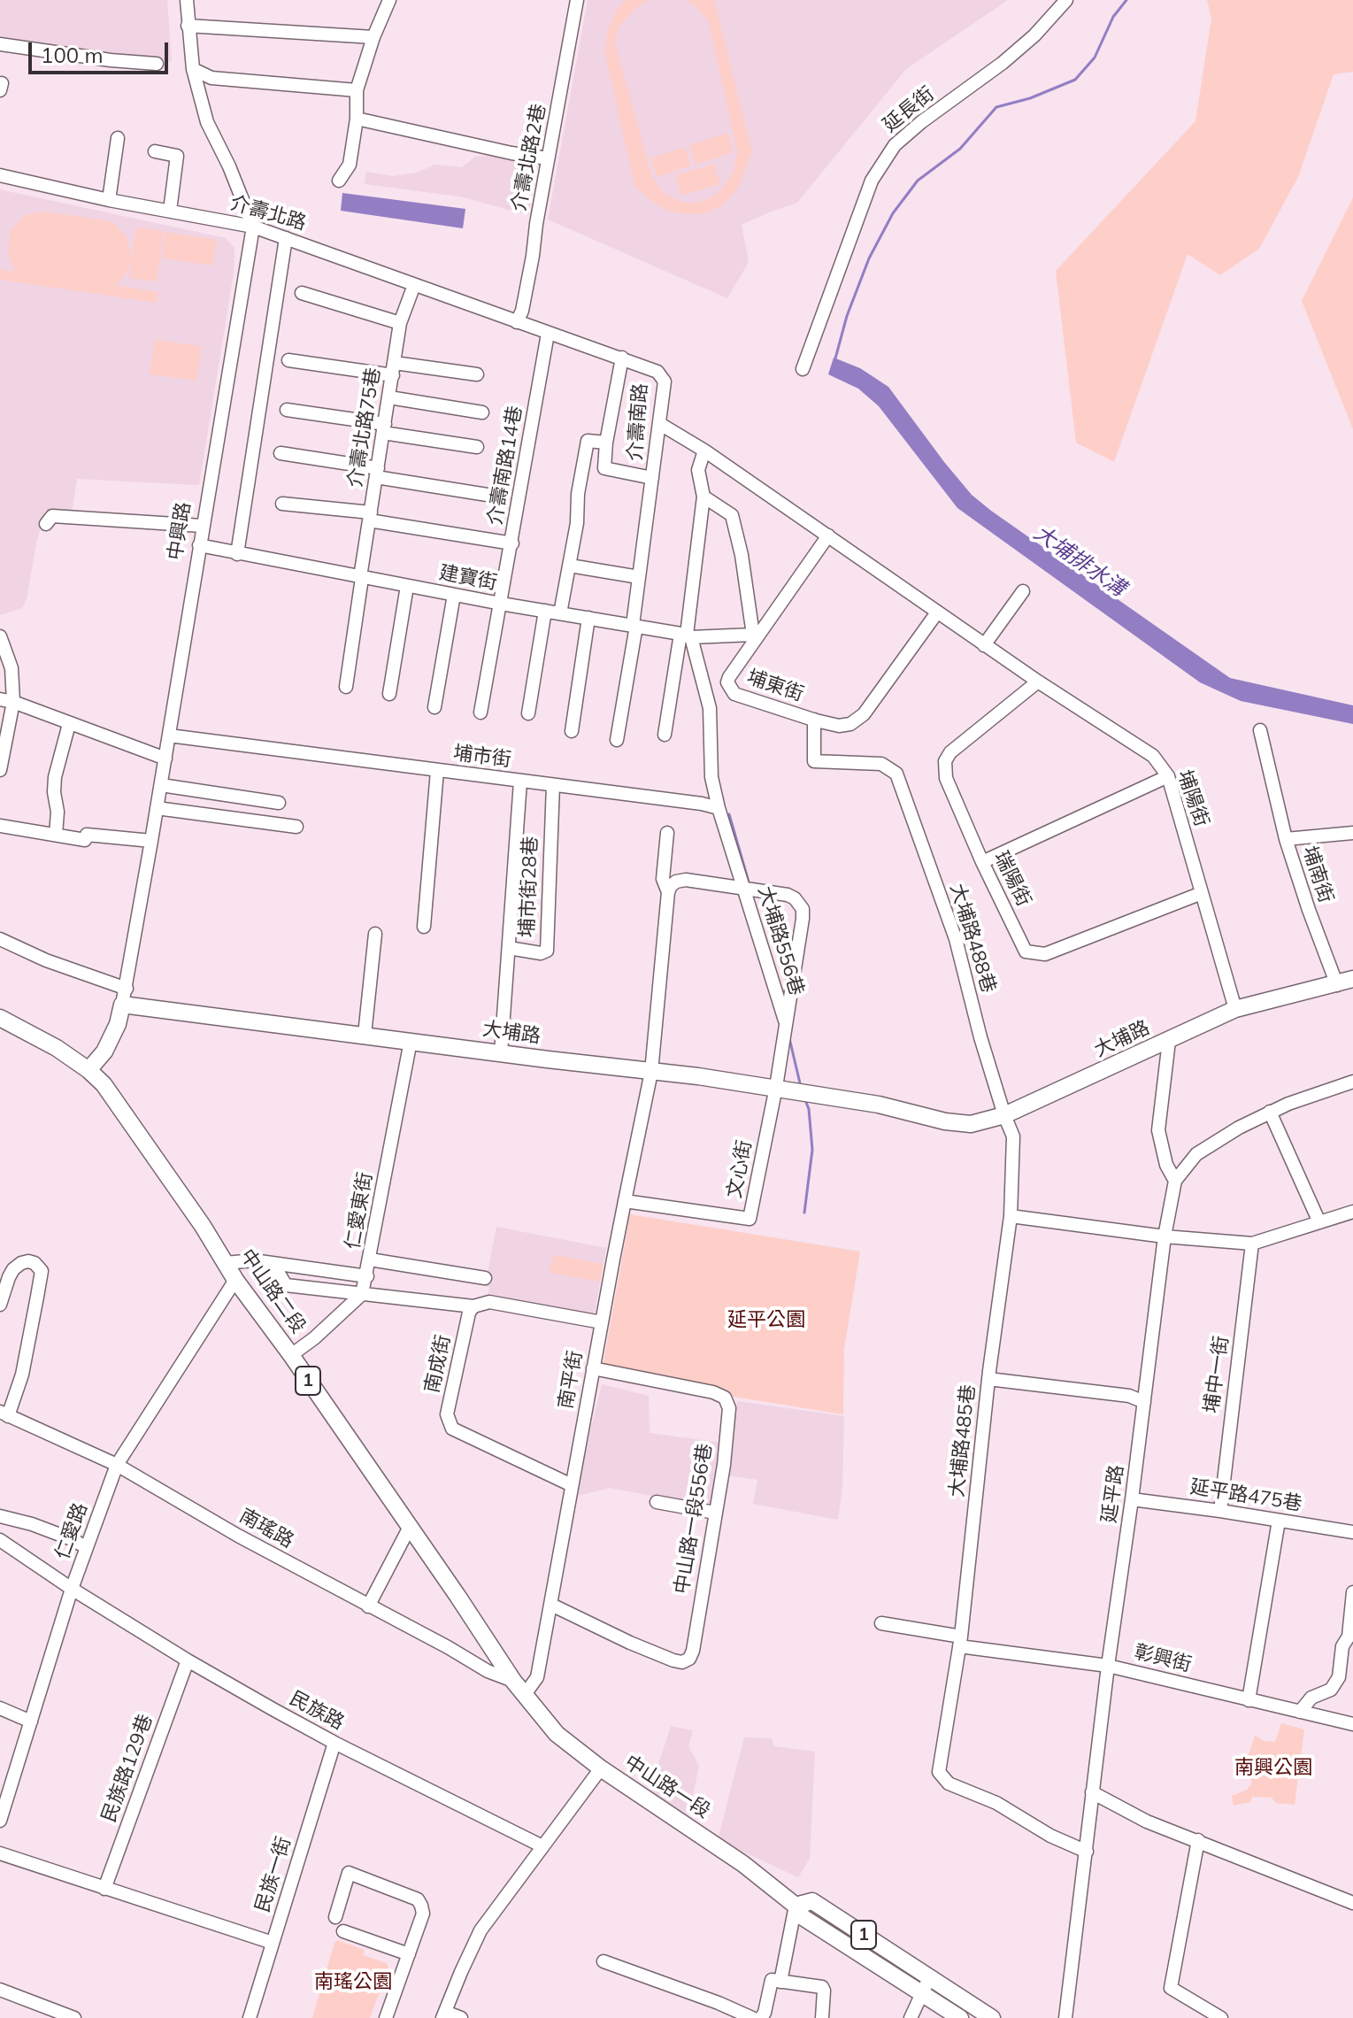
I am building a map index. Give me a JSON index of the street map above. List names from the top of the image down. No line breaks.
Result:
{"streets":{"main road":["中興路","大埔路","中山路二段","1","中山路一段"],"street":["延長街","介壽北路2巷","介壽北路","介壽南路","介壽北路75巷","介壽南路14巷","建寶街","埔東街","埔市街","埔陽街","埔南街","瑞陽街","埔市街28巷","大埔路488巷","大埔路556巷","文心街","仁愛東街","南成街","埔中一街","南平街","大埔路485巷","延平路","延平路475巷","中山路一段556巷","南瑤路","仁愛路","彰興街","民族路","民族路129巷","民族一街"]},"crossings":[["介壽北路2巷","介壽北路"],["介壽北路2巷","介壽南路"],["介壽北路","介壽南路"],["介壽北路","介壽北路75巷"],["介壽北路","中興路"],["介壽南路","介壽南路14巷"],["介壽南路","建寶街"],["介壽南路","埔陽街"],["介壽北路75巷","建寶街"],["介壽南路14巷","建寶街"],["中興路","建寶街"],["中興路","埔市街"],["中興路","大埔路"],["中興路","中山路二段"],["建寶街","大埔路556巷"],["埔東街","埔陽街"],["埔東街","大埔路488巷"],["埔市街","埔市街28巷"],["埔市街","大埔路"],["埔陽街","瑞陽街"],["埔陽街","大埔路"],["埔南街","大埔路"],["大埔路488巷","大埔路"],["大埔路488巷","大埔路485巷"],["大埔路556巷","大埔路"],["大埔路556巷","文心街"],["大埔路","文心街"],["大埔路","仁愛東街"],["大埔路","南平街"],["大埔路","大埔路485巷"],["文心街","南平街"],["中山路二段","南平街"],["中山路二段","南瑤路"],["中山路二段","仁愛路"],["中山路二段","中山路一段"],["南成街","南平街"],["埔中一街","延平路475巷"],["南平街","中山路一段556巷"],["南平街","中山路一段"],["大埔路485巷","延平路"],["大埔路485巷","彰興街"],["延平路","延平路475巷"],["延平路","彰興街"],["南瑤路","仁愛路"],["仁愛路","民族路"],["民族路","民族路129巷"],["民族路","民族一街"]],"water":["大埔排水溝"],"parks":["延平公園","南興公園","南瑤公園"],"scale_bar":"100 m"}
